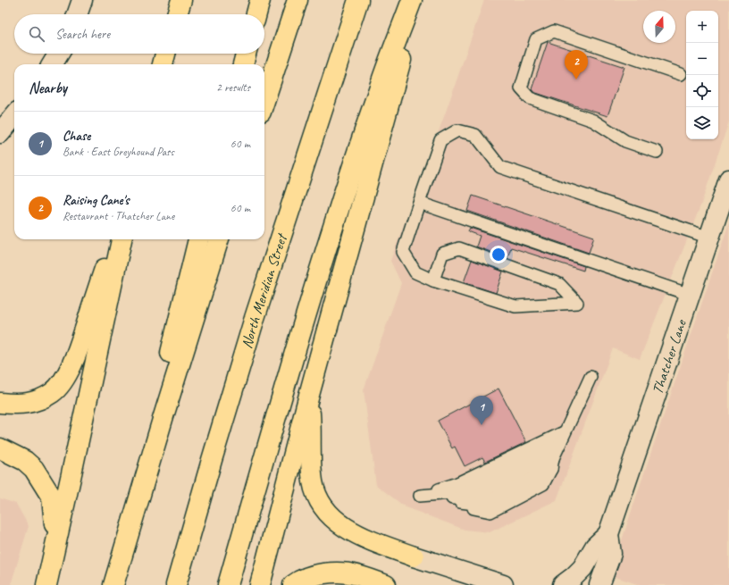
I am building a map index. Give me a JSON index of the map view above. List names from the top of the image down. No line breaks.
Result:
{"streets":{"highway":["North Meridian Street"],"street":["Thatcher Lane"]},"north":"top","page":{"map_buttons":["+","−"],"search":"Search here","pins":["2","1"],"heading":["Nearby","2 results"],"list":[{"mark":"1","name":"Chase","note":"Bank · East Greyhound Pass","value":"60 m"},{"mark":"2","name":"Raising Cane's","note":"Restaurant · Thatcher Lane","value":"60 m"}]}}
